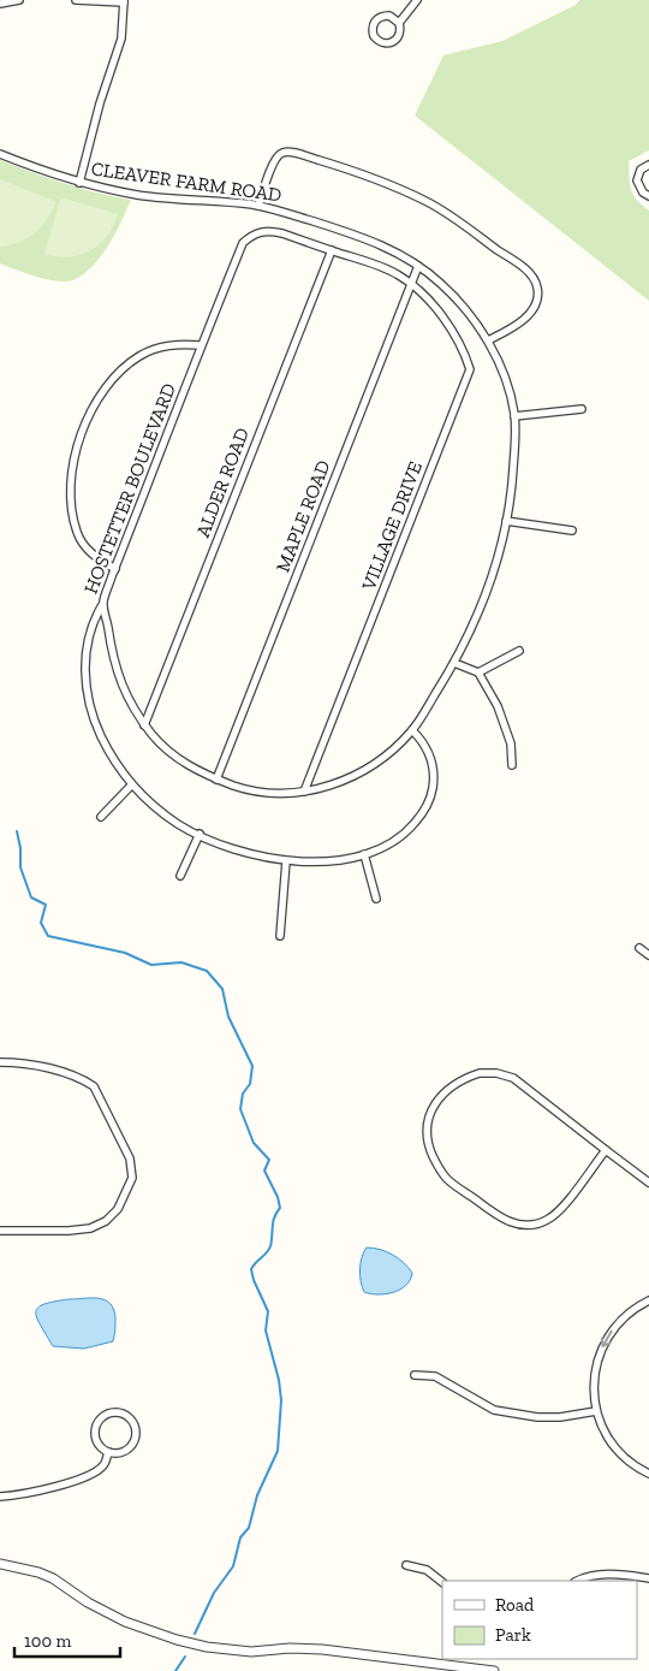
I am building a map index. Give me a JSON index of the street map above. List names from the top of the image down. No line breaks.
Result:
{"streets":{"street":["CLEAVER FARM ROAD","ALDER ROAD","HOSTETTER BOULEVARD","MAPLE ROAD","VILLAGE DRIVE"]},"crossings":[["CLEAVER FARM ROAD","ALDER ROAD"],["CLEAVER FARM ROAD","HOSTETTER BOULEVARD"],["CLEAVER FARM ROAD","MAPLE ROAD"],["CLEAVER FARM ROAD","VILLAGE DRIVE"],["ALDER ROAD","HOSTETTER BOULEVARD"],["HOSTETTER BOULEVARD","MAPLE ROAD"],["HOSTETTER BOULEVARD","VILLAGE DRIVE"],["MAPLE ROAD","VILLAGE DRIVE"]],"legend":["Road","Park"],"scale_bar":"100 m"}
